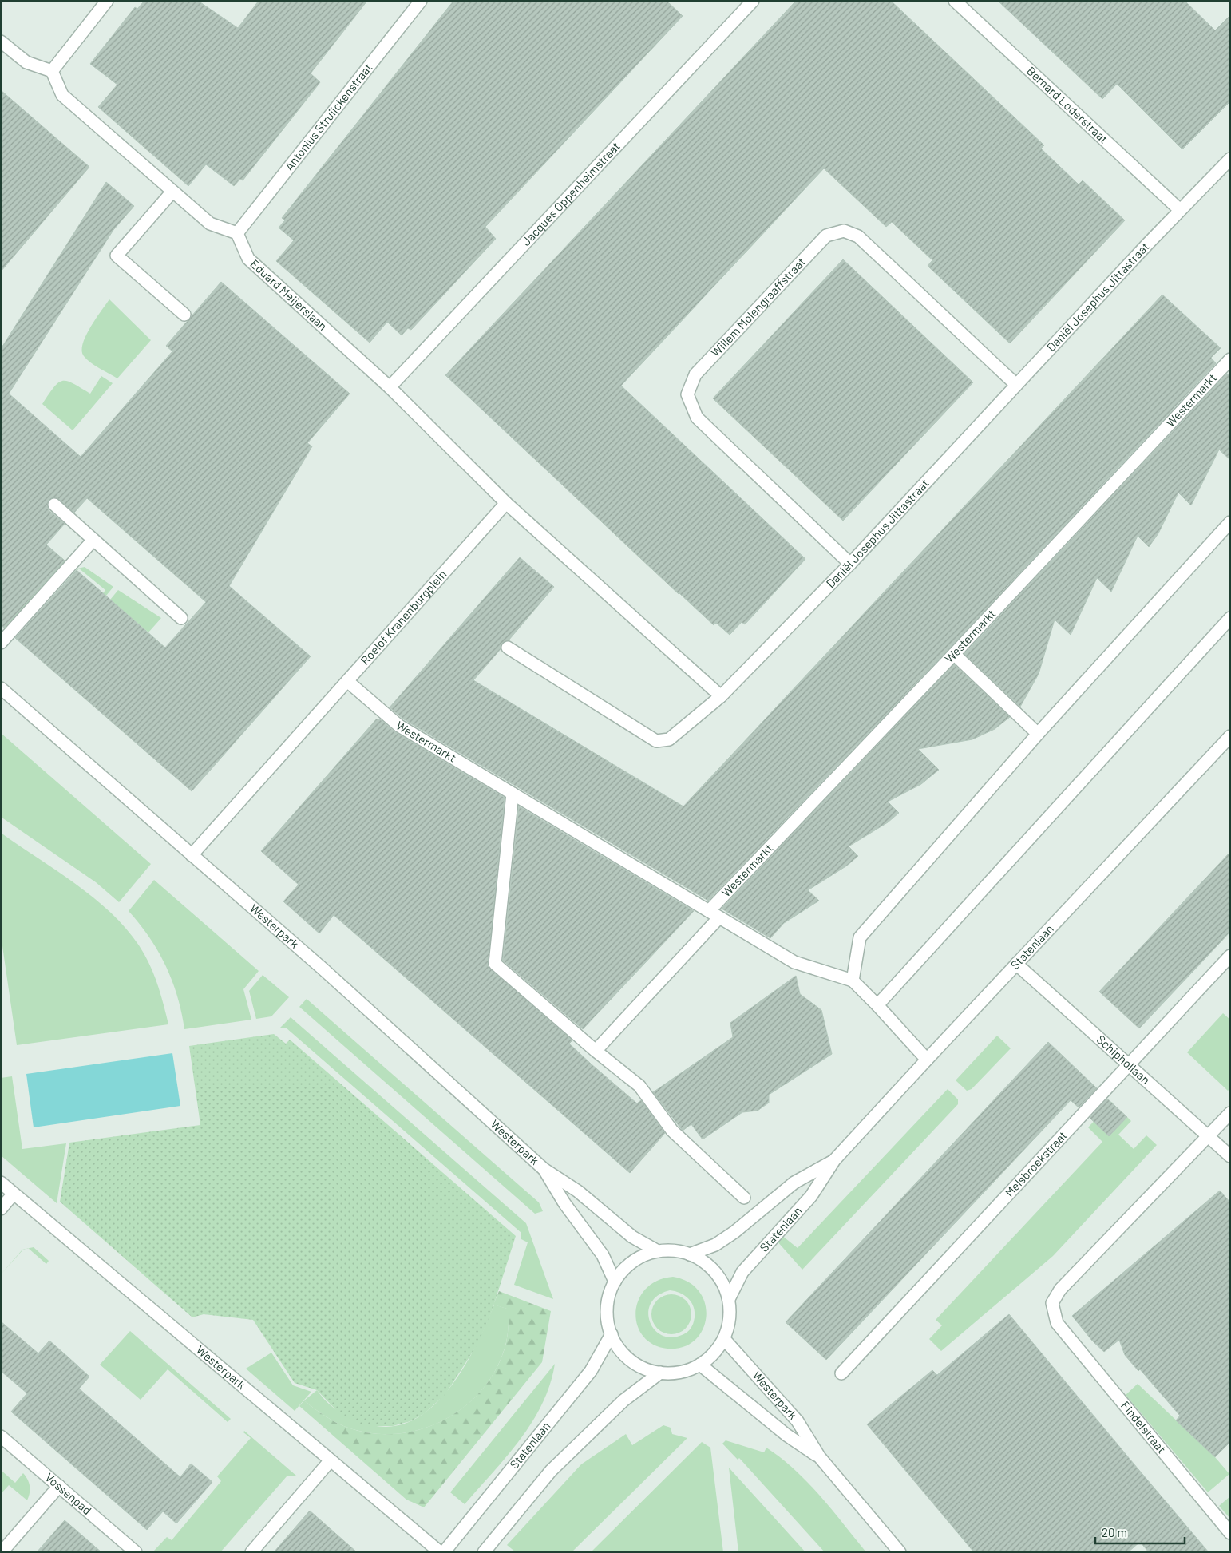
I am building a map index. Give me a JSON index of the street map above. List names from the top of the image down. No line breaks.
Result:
{"streets":{"street":["Bernard Loderstraat","Antonius Struijckenstraat","Jacques Oppenheimstraat","Eduard Meijerslaan","Daniël Josephus Jittastraat","Willem Molengraaffstraat","Westermarkt","Roelof Kranenburgplein","Westerpark","Statenlaan","Schiphollaan","Melsbroekstraat","Findelstraat","Vossenpad"]},"crossings":[["Bernard Loderstraat","Daniël Josephus Jittastraat"],["Antonius Struijckenstraat","Eduard Meijerslaan"],["Jacques Oppenheimstraat","Eduard Meijerslaan"],["Daniël Josephus Jittastraat","Willem Molengraaffstraat"],["Westermarkt","Roelof Kranenburgplein"],["Westermarkt","Statenlaan"],["Roelof Kranenburgplein","Westerpark"],["Westerpark","Statenlaan"],["Statenlaan","Schiphollaan"],["Schiphollaan","Melsbroekstraat"],["Schiphollaan","Findelstraat"]],"scale_bar":"20 m"}
